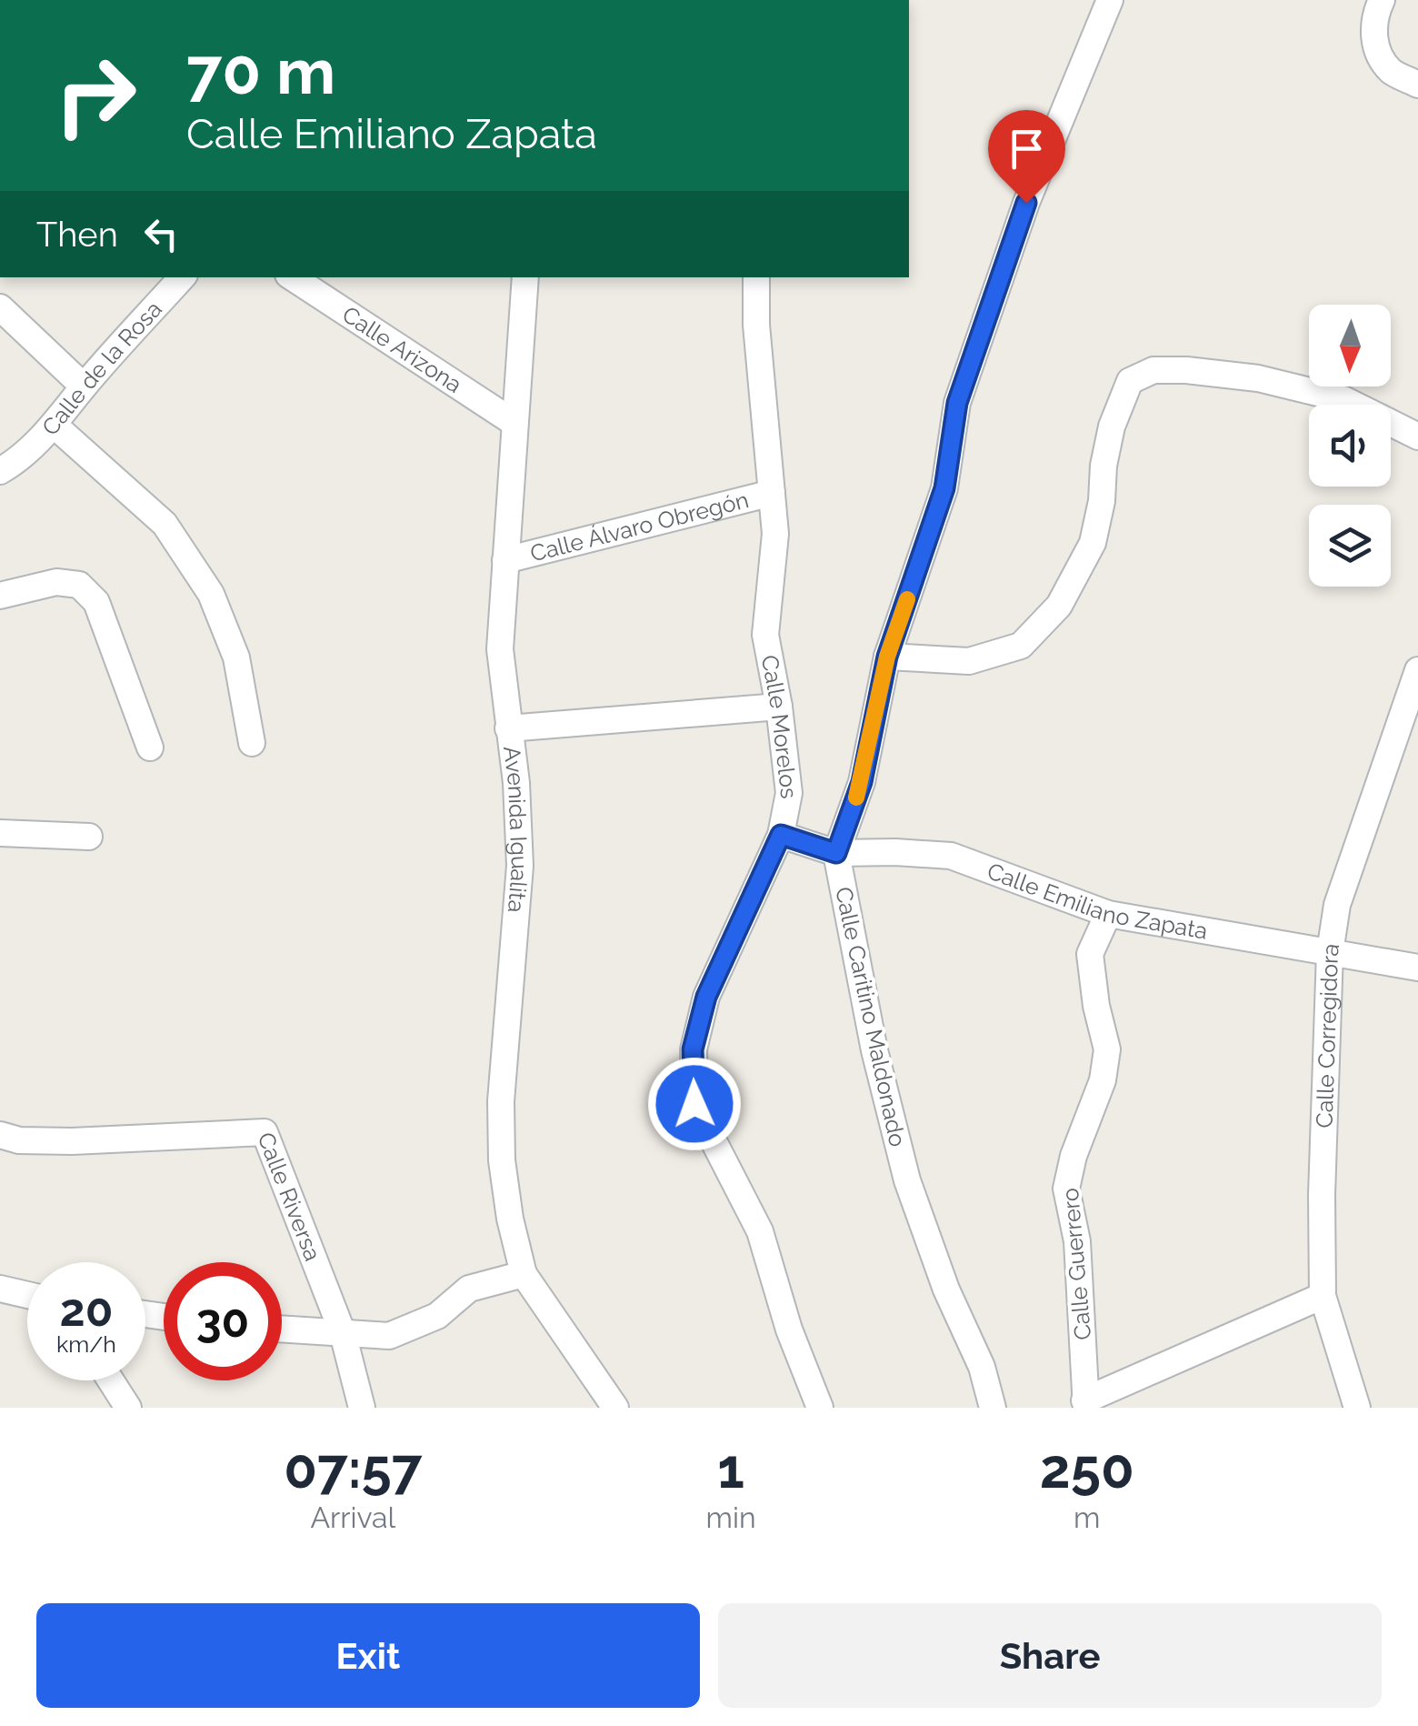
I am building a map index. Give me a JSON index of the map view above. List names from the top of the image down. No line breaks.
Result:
{"streets":{"street":["Calle Arizona","Calle de la Rosa","Calle Álvaro Obregón","Calle Morelos","Avenida Igualita","Calle Emiliano Zapata","Calle Caritino Maldonado","Calle Corregidora","Calle Riversa","Calle Guerrero"]},"crossings":[["Calle Arizona","Avenida Igualita"],["Calle Álvaro Obregón","Calle Morelos"],["Calle Álvaro Obregón","Avenida Igualita"],["Calle Morelos","Calle Emiliano Zapata"],["Calle Emiliano Zapata","Calle Caritino Maldonado"],["Calle Emiliano Zapata","Calle Corregidora"],["Calle Emiliano Zapata","Calle Guerrero"]],"north":"bottom","page":{"turn":["70 m","Calle Emiliano Zapata"],"then":"Then","speed":"20 km/h","limit":"30","eta":["07:57","Arrival","1","min","250","m"],"buttons":["Exit","Share"]}}
